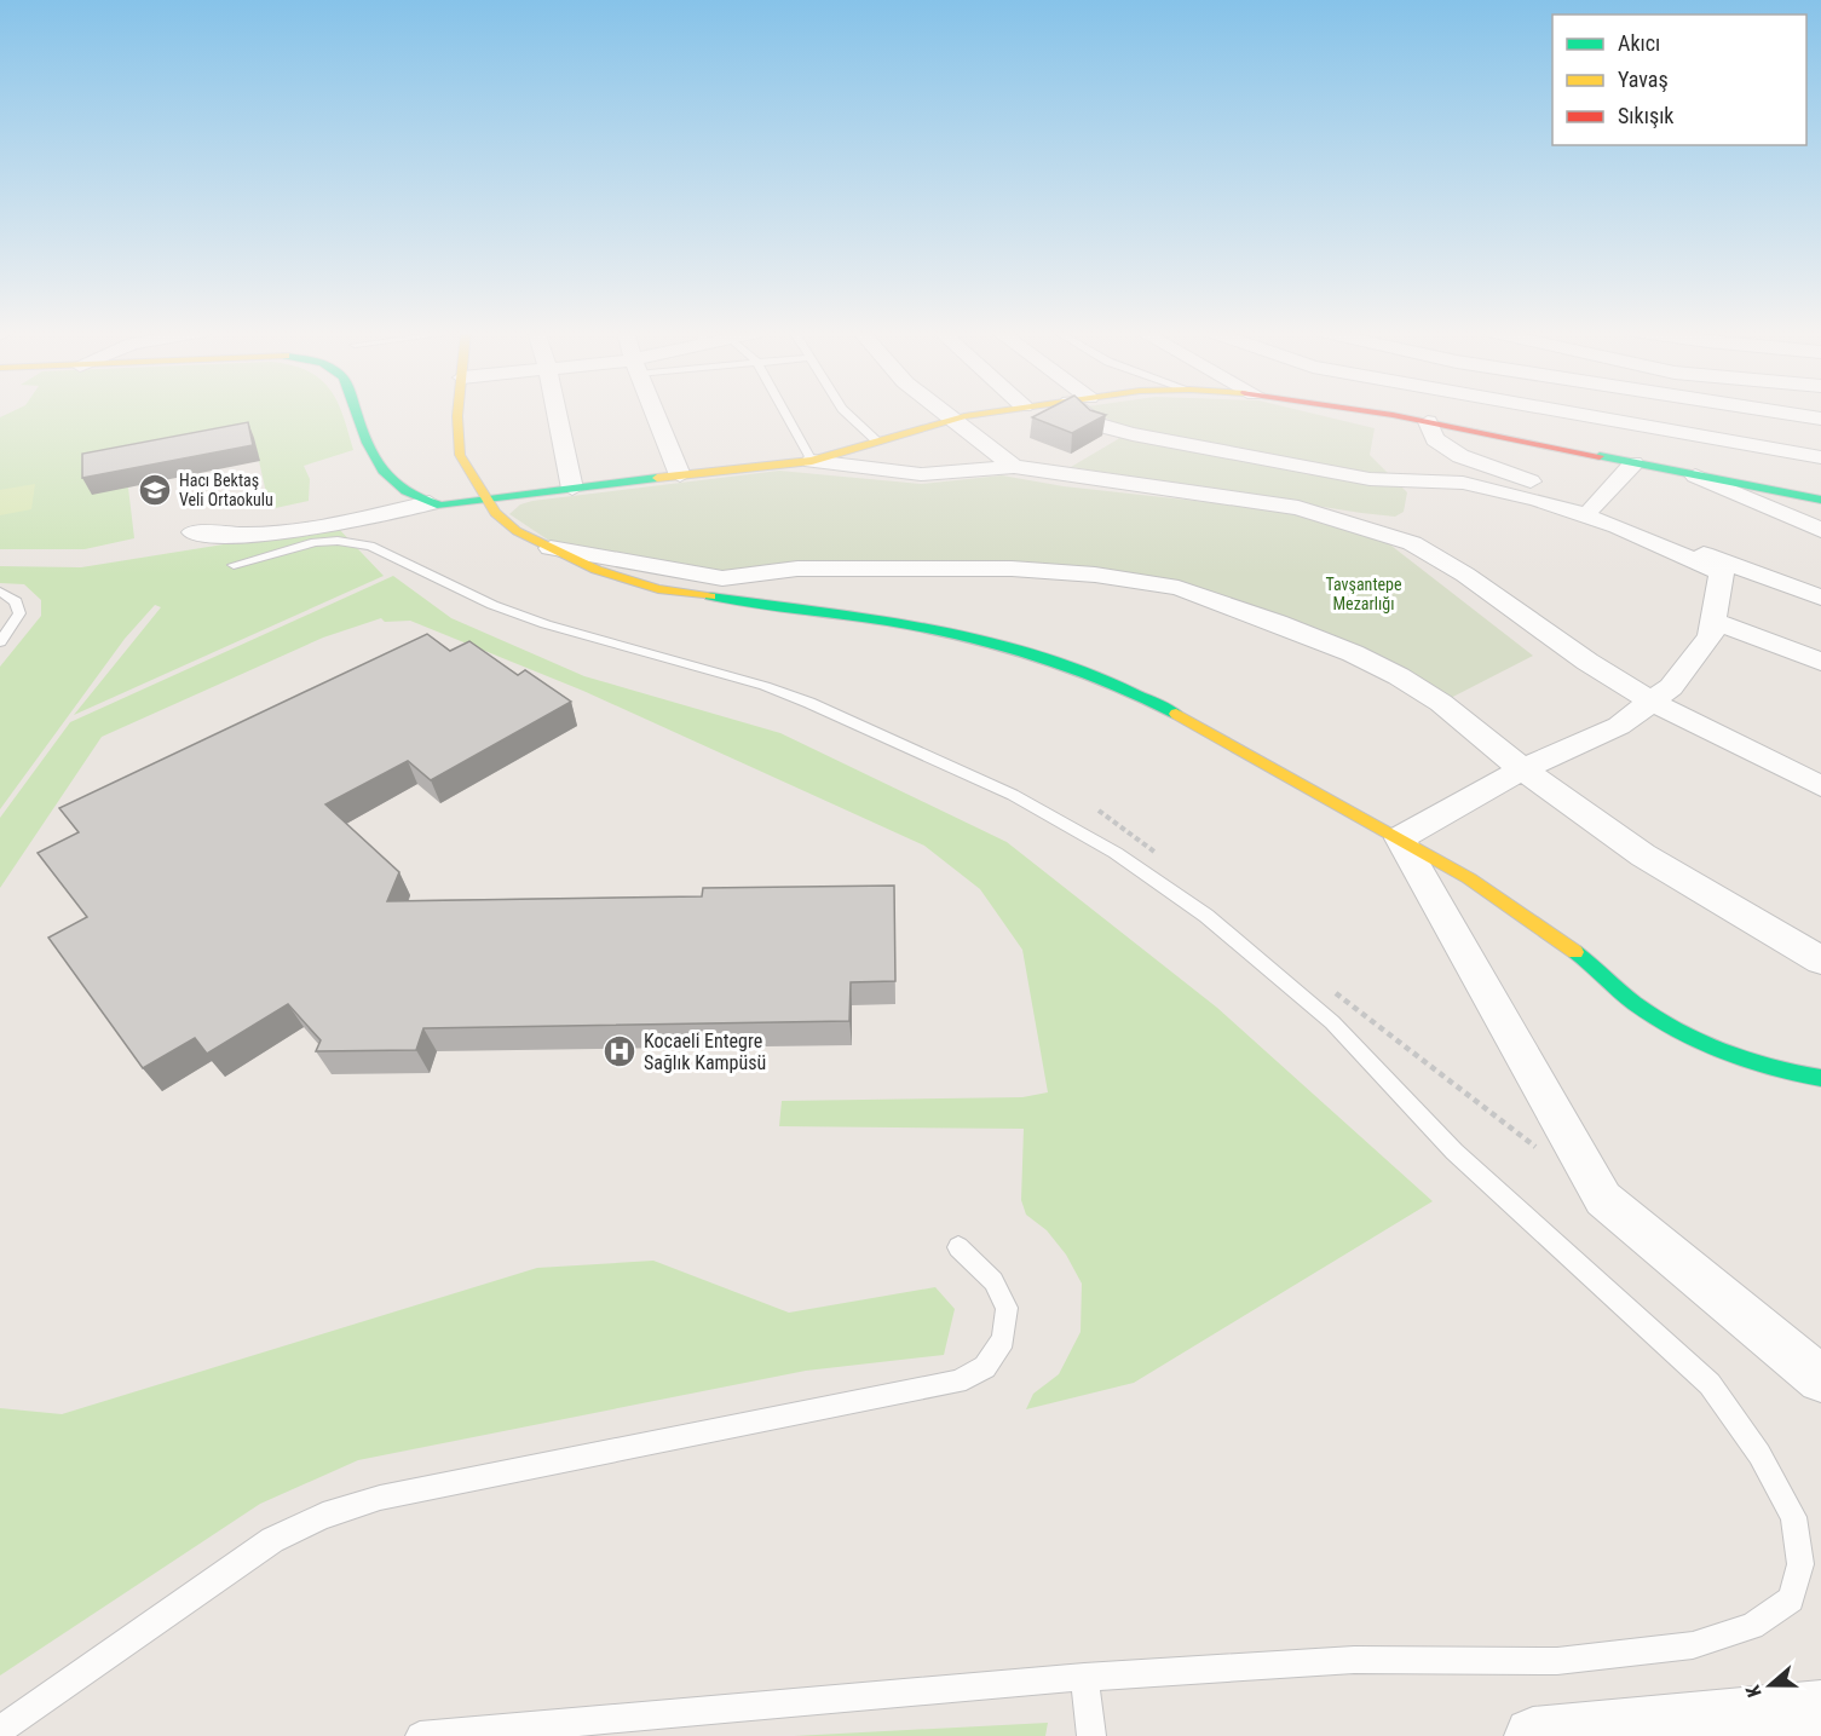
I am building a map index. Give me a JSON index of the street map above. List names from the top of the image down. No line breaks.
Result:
{"parks":["Tavşantepe Mezarlığı"],"places":{"school or university":["Hacı Bektaş Veli Ortaokulu"],"hospital":["Kocaeli Entegre Sağlık Kampüsü"]},"legend":["Akıcı","Yavaş","Sıkışık"],"north":"left"}
